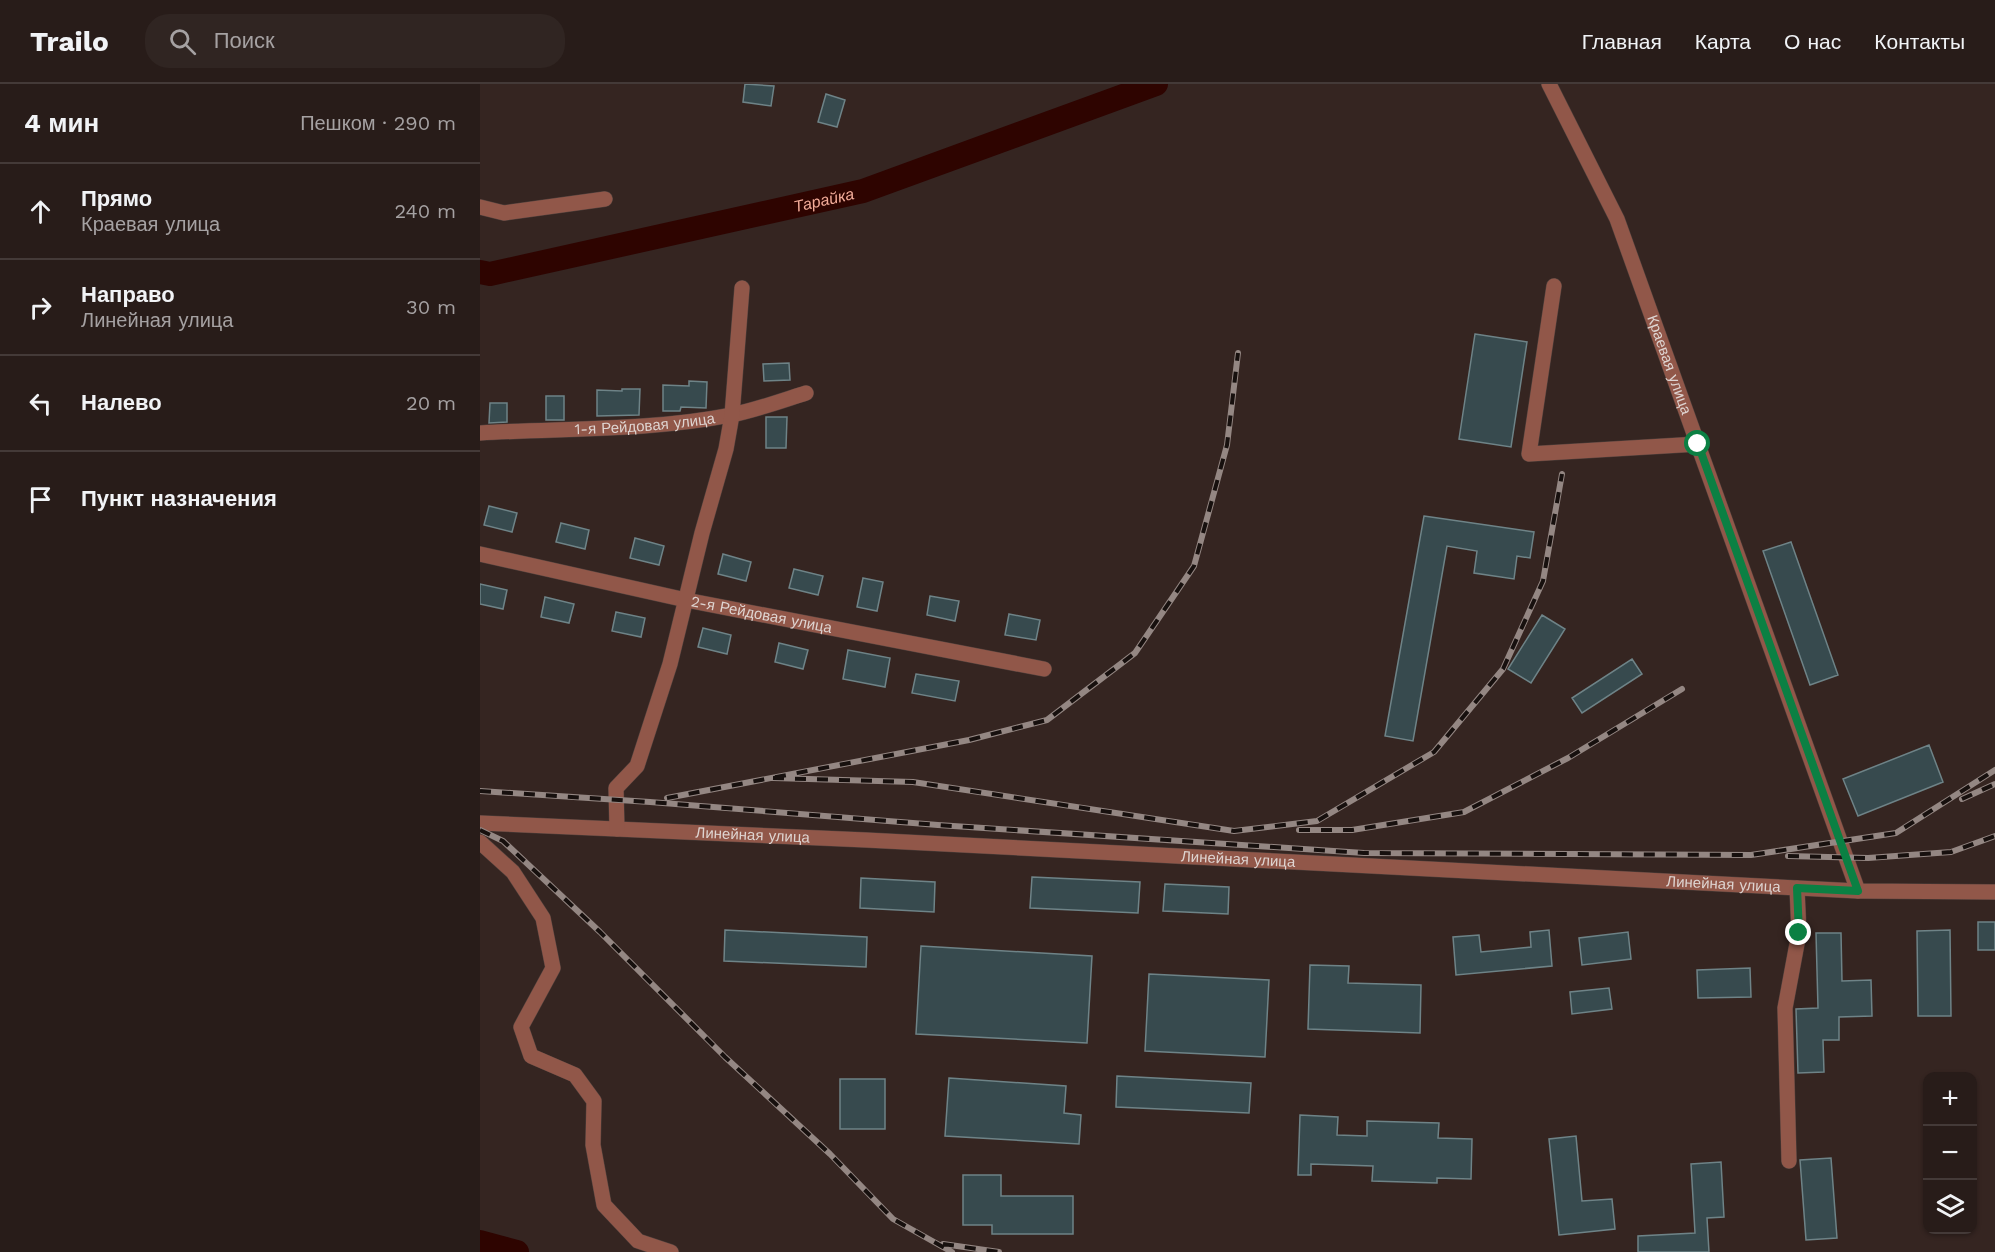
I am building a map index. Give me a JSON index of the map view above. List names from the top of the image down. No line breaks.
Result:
{"streets":{"street":["Краевая улица","1-я Рейдовая улица","2-я Рейдовая улица","Линейная улица"]},"crossings":[["Краевая улица","Линейная улица"]],"water":["Тарайка"],"page":{"header":"Trailo","search":"Поиск","nav":["Главная","Карта","О нас","Контакты"],"heading":["4 мин","Пешком · 290 m"],"list":[["Прямо","Краевая улица","240 m"],["Направо","Линейная улица","30 m"],["Налево","20 m"],"Пункт назначения"],"map_buttons":["+","−"]}}
